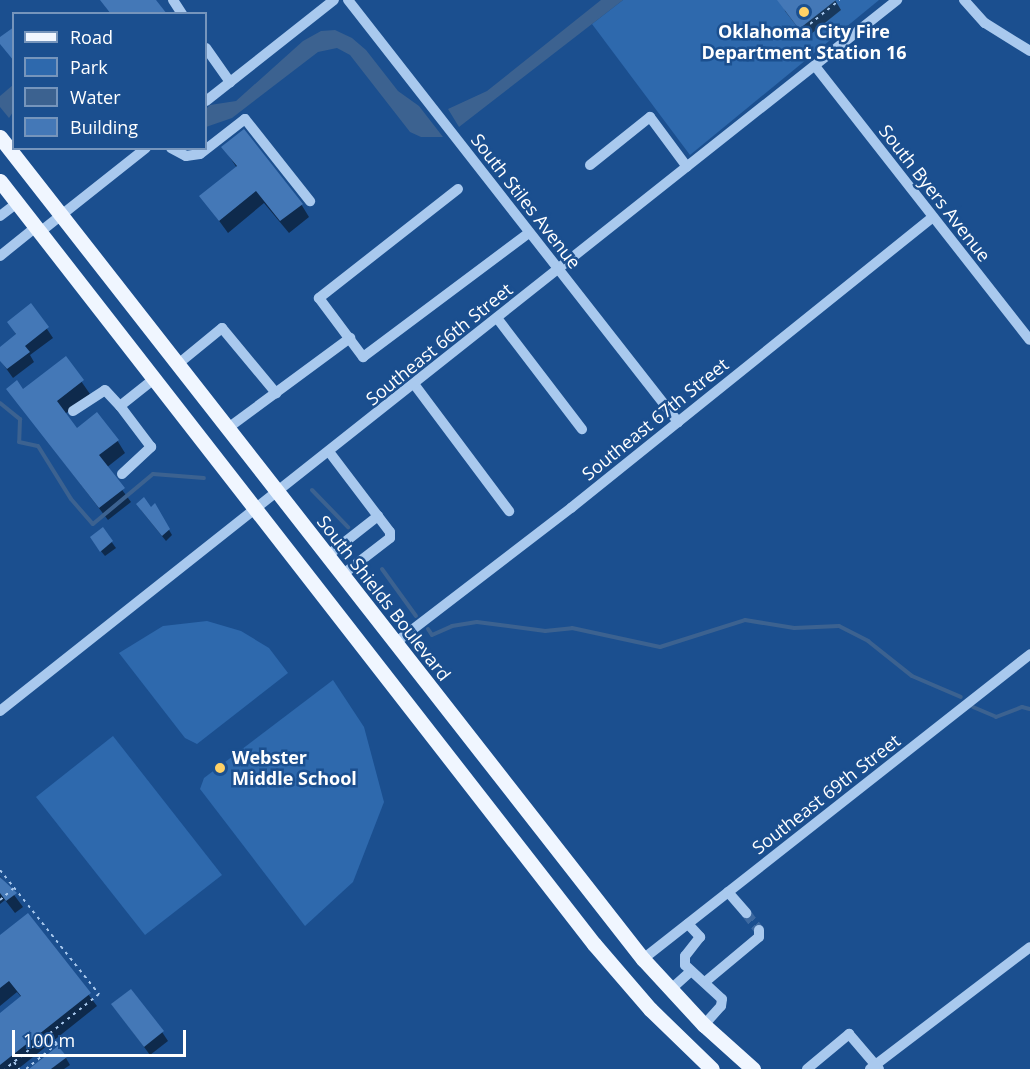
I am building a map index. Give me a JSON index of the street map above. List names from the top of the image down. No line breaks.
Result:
{"streets":{"main road":["South Shields Boulevard"],"street":["South Byers Avenue","South Stiles Avenue","Southeast 66th Street","Southeast 67th Street","Southeast 69th Street"]},"crossings":[["South Byers Avenue","Southeast 66th Street"],["South Byers Avenue","Southeast 67th Street"],["South Stiles Avenue","Southeast 66th Street"],["South Stiles Avenue","Southeast 67th Street"],["Southeast 66th Street","South Shields Boulevard"],["Southeast 67th Street","South Shields Boulevard"],["South Shields Boulevard","Southeast 69th Street"]],"places":["Oklahoma City Fire Department Station 16","Webster Middle School"],"legend":["Road","Park","Water","Building"],"scale_bar":"100 m"}
